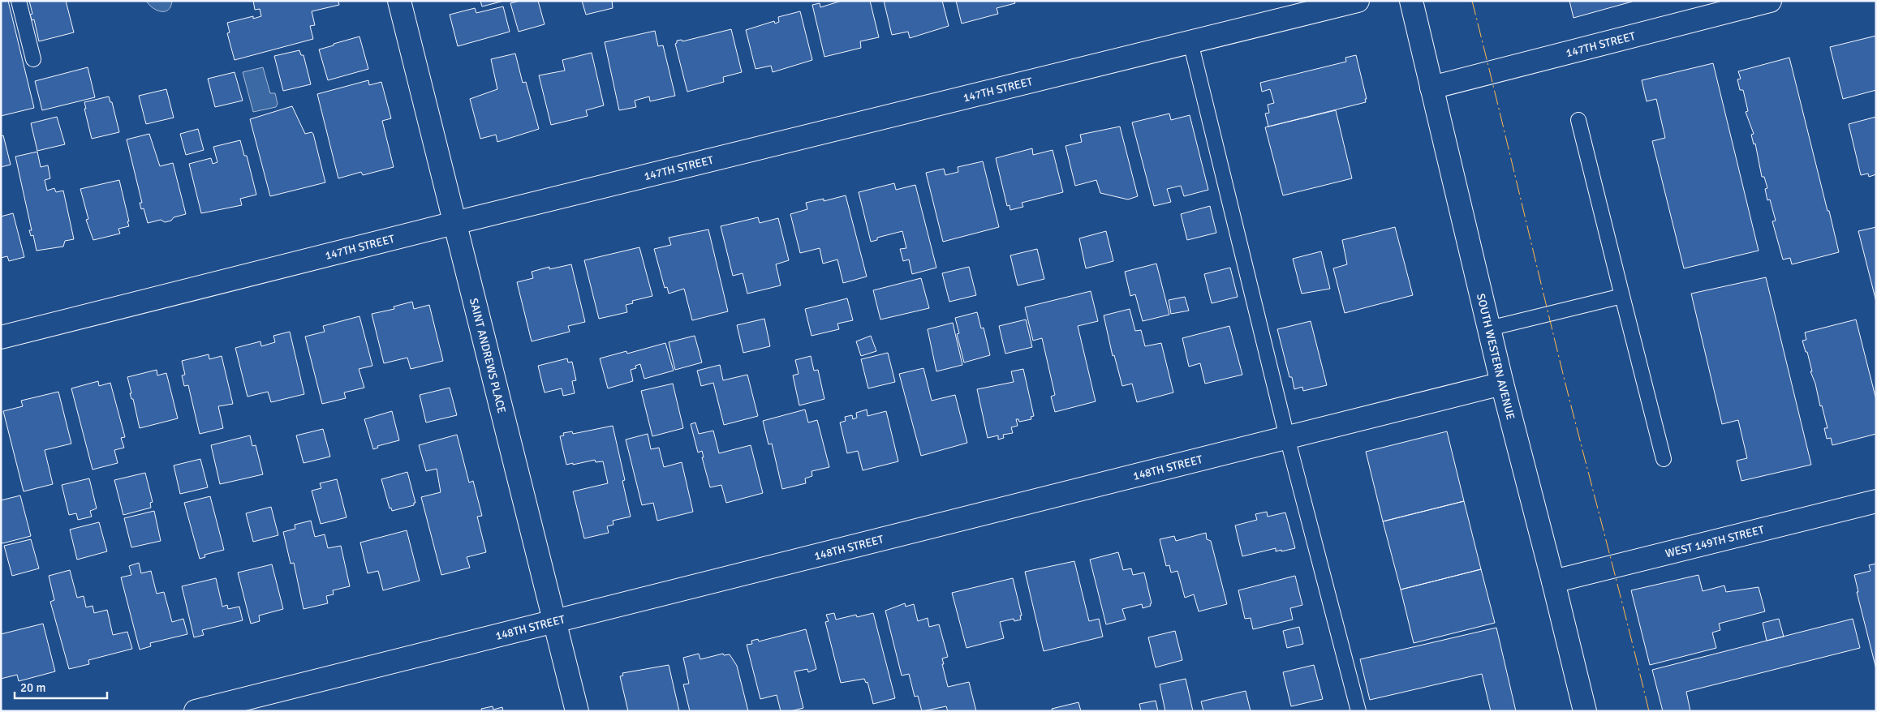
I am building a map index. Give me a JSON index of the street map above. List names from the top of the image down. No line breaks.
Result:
{"streets":{"street":["147TH STREET","SAINT ANDREWS PLACE","SOUTH WESTERN AVENUE","148TH STREET","WEST 149TH STREET"]},"crossings":[["147TH STREET","SAINT ANDREWS PLACE"],["147TH STREET","SOUTH WESTERN AVENUE"],["SAINT ANDREWS PLACE","148TH STREET"],["SOUTH WESTERN AVENUE","148TH STREET"],["SOUTH WESTERN AVENUE","WEST 149TH STREET"]],"scale_bar":"20 m"}
